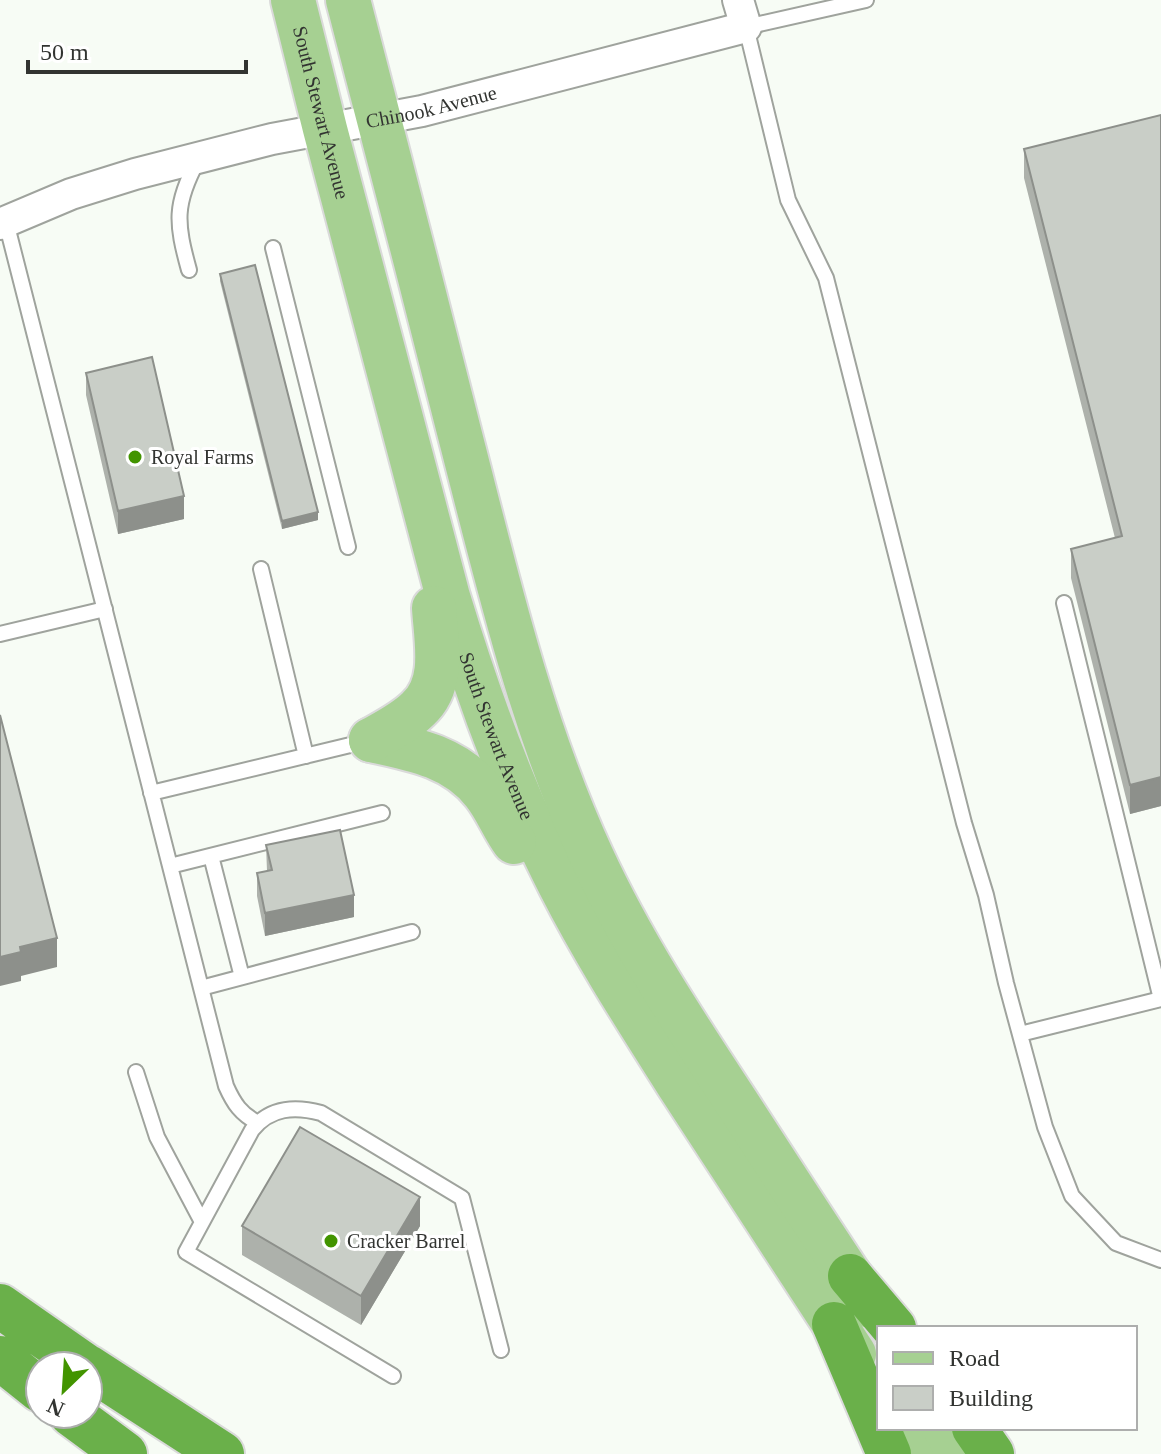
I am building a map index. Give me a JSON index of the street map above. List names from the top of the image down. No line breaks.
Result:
{"streets":{"main road":["South Stewart Avenue"],"street":["Chinook Avenue"]},"crossings":[["Chinook Avenue","South Stewart Avenue"]],"places":["Royal Farms","Cracker Barrel"],"legend":["Road","Building"],"scale_bar":"50 m","north":"bottom left"}
